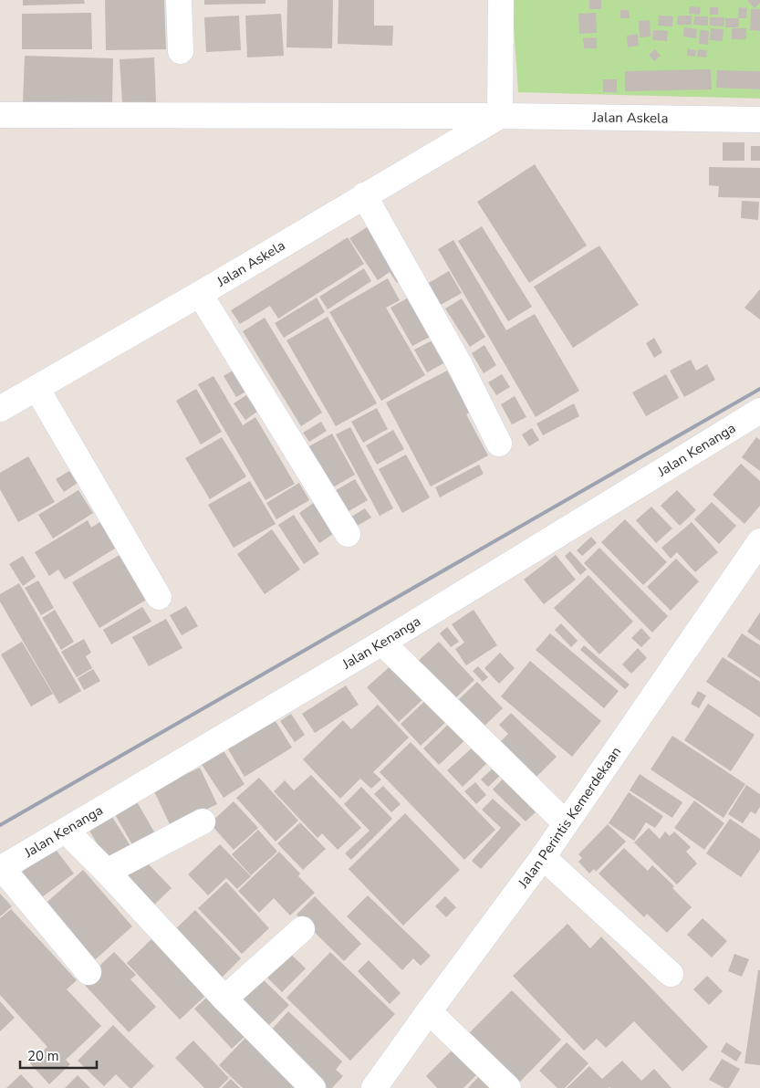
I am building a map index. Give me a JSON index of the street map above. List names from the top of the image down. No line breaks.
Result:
{"streets":{"street":["Jalan Askela","Jalan Kenanga","Jalan Perintis Kemerdekaan"]},"scale_bar":"20 m"}
